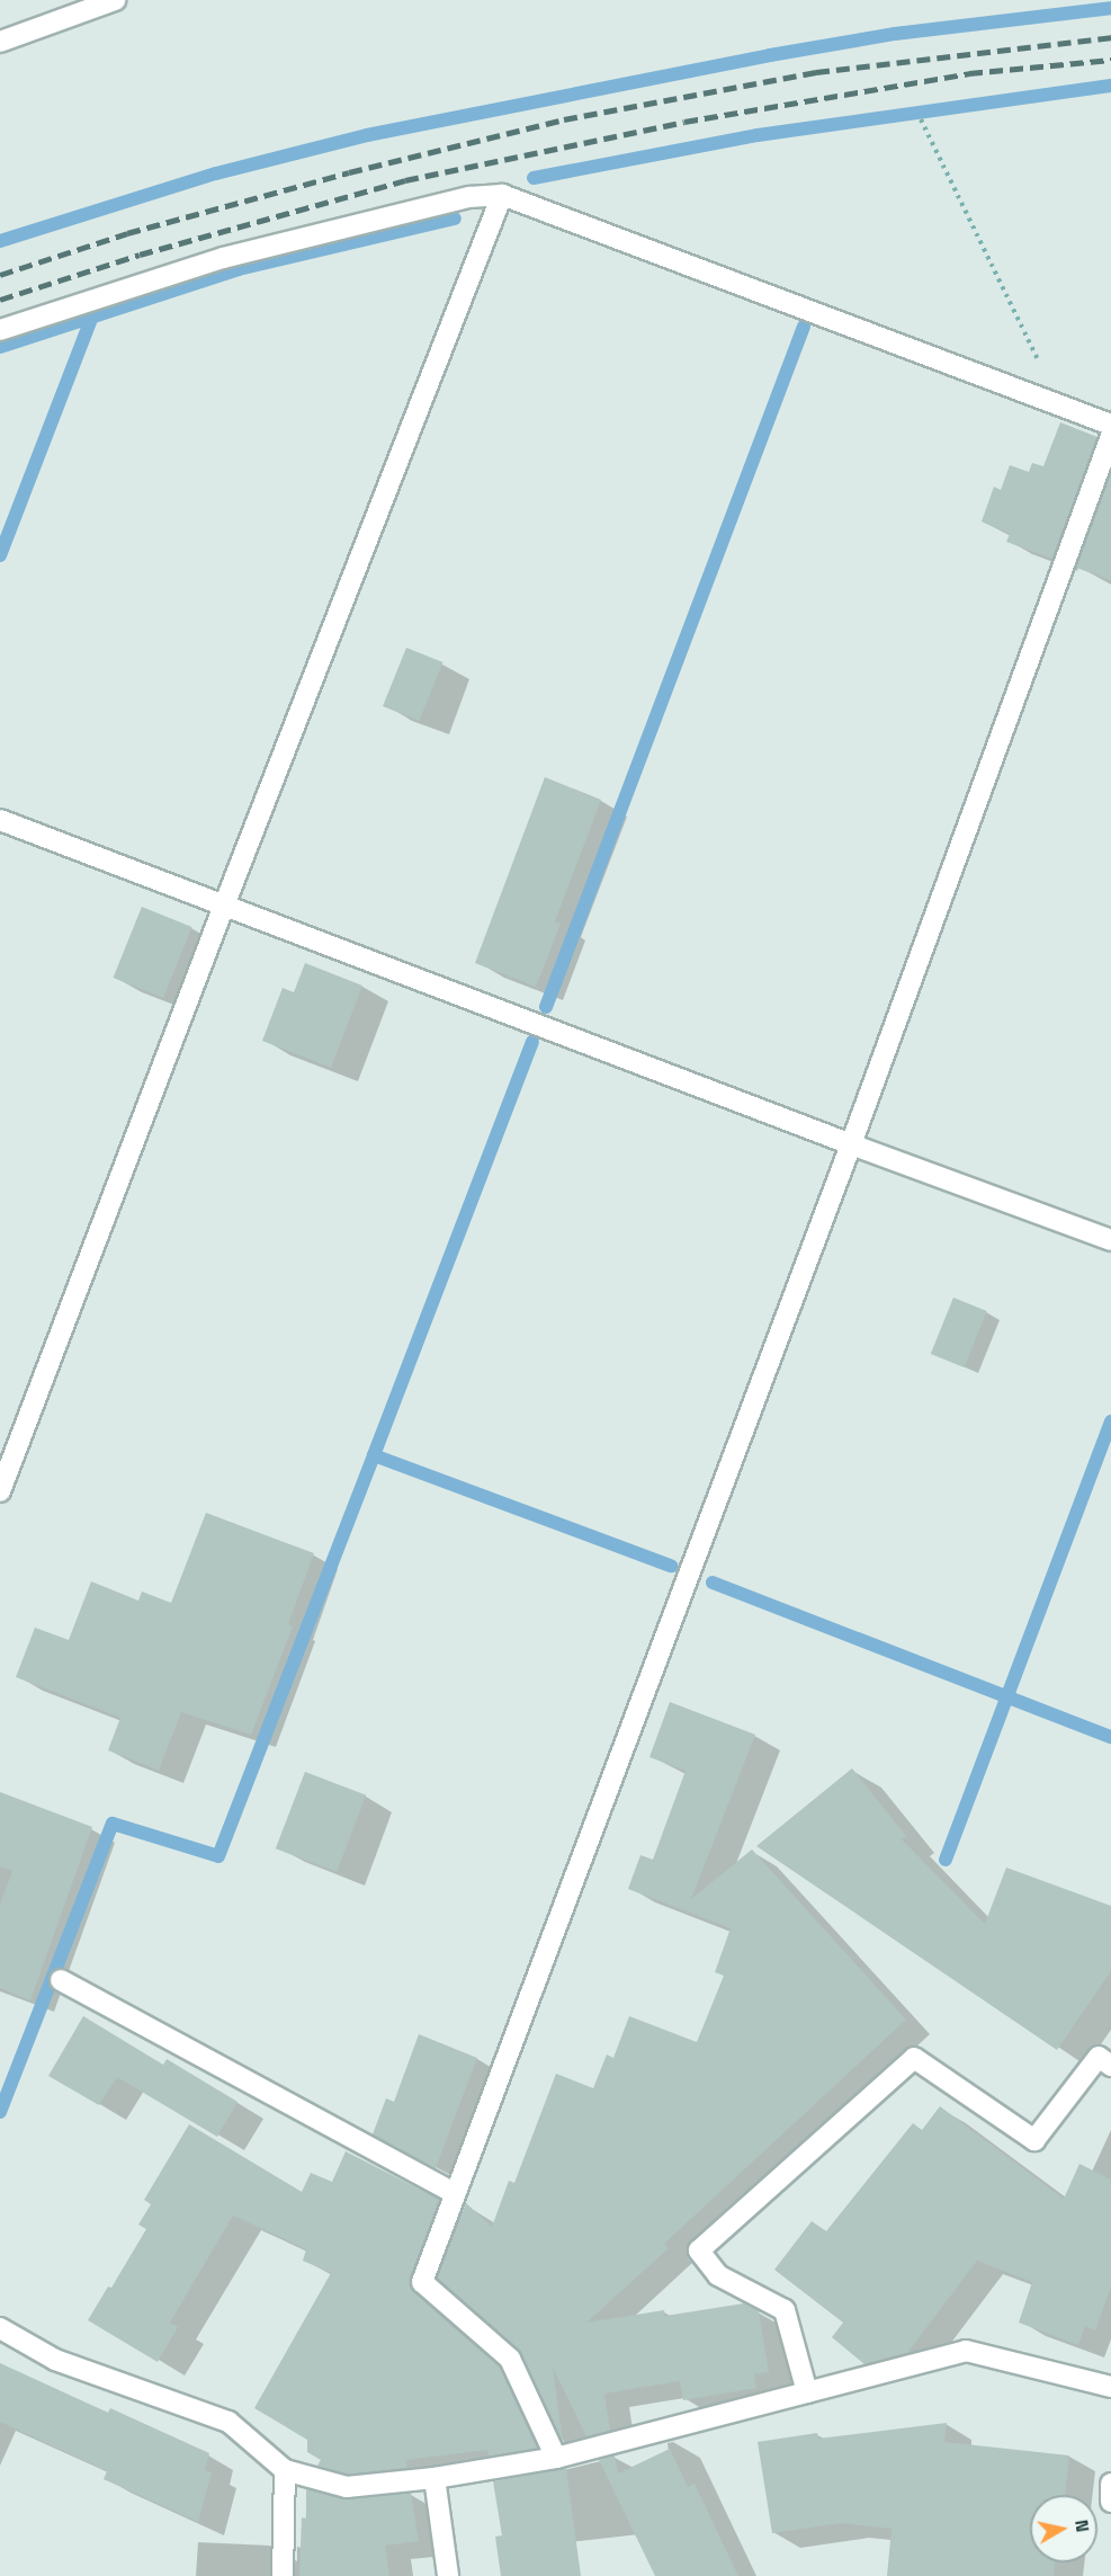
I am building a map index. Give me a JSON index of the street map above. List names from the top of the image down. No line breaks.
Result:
{"north":"right"}
